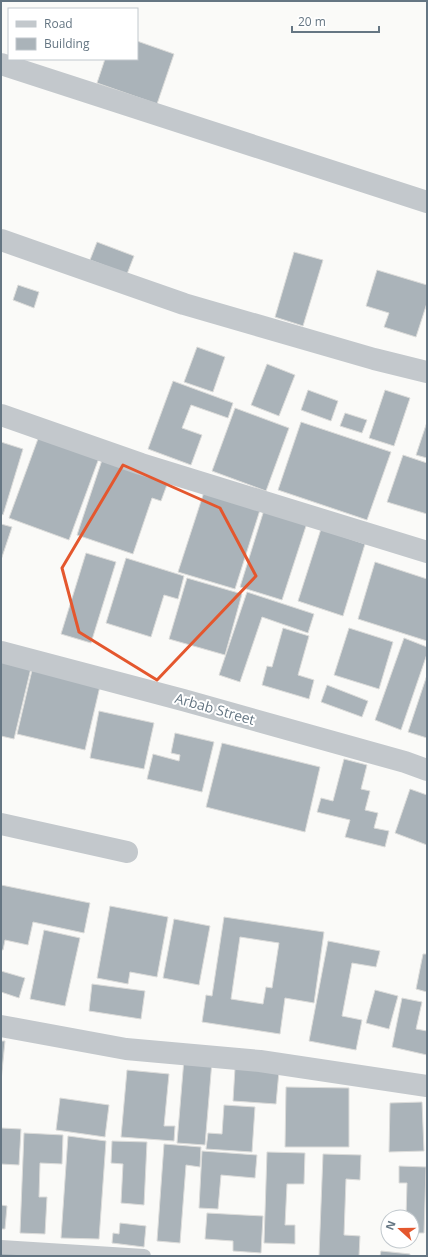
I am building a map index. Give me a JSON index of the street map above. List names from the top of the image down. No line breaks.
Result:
{"streets":{"street":["Arbab Street"]},"legend":["Road","Building"],"scale_bar":"20 m","north":"left"}
